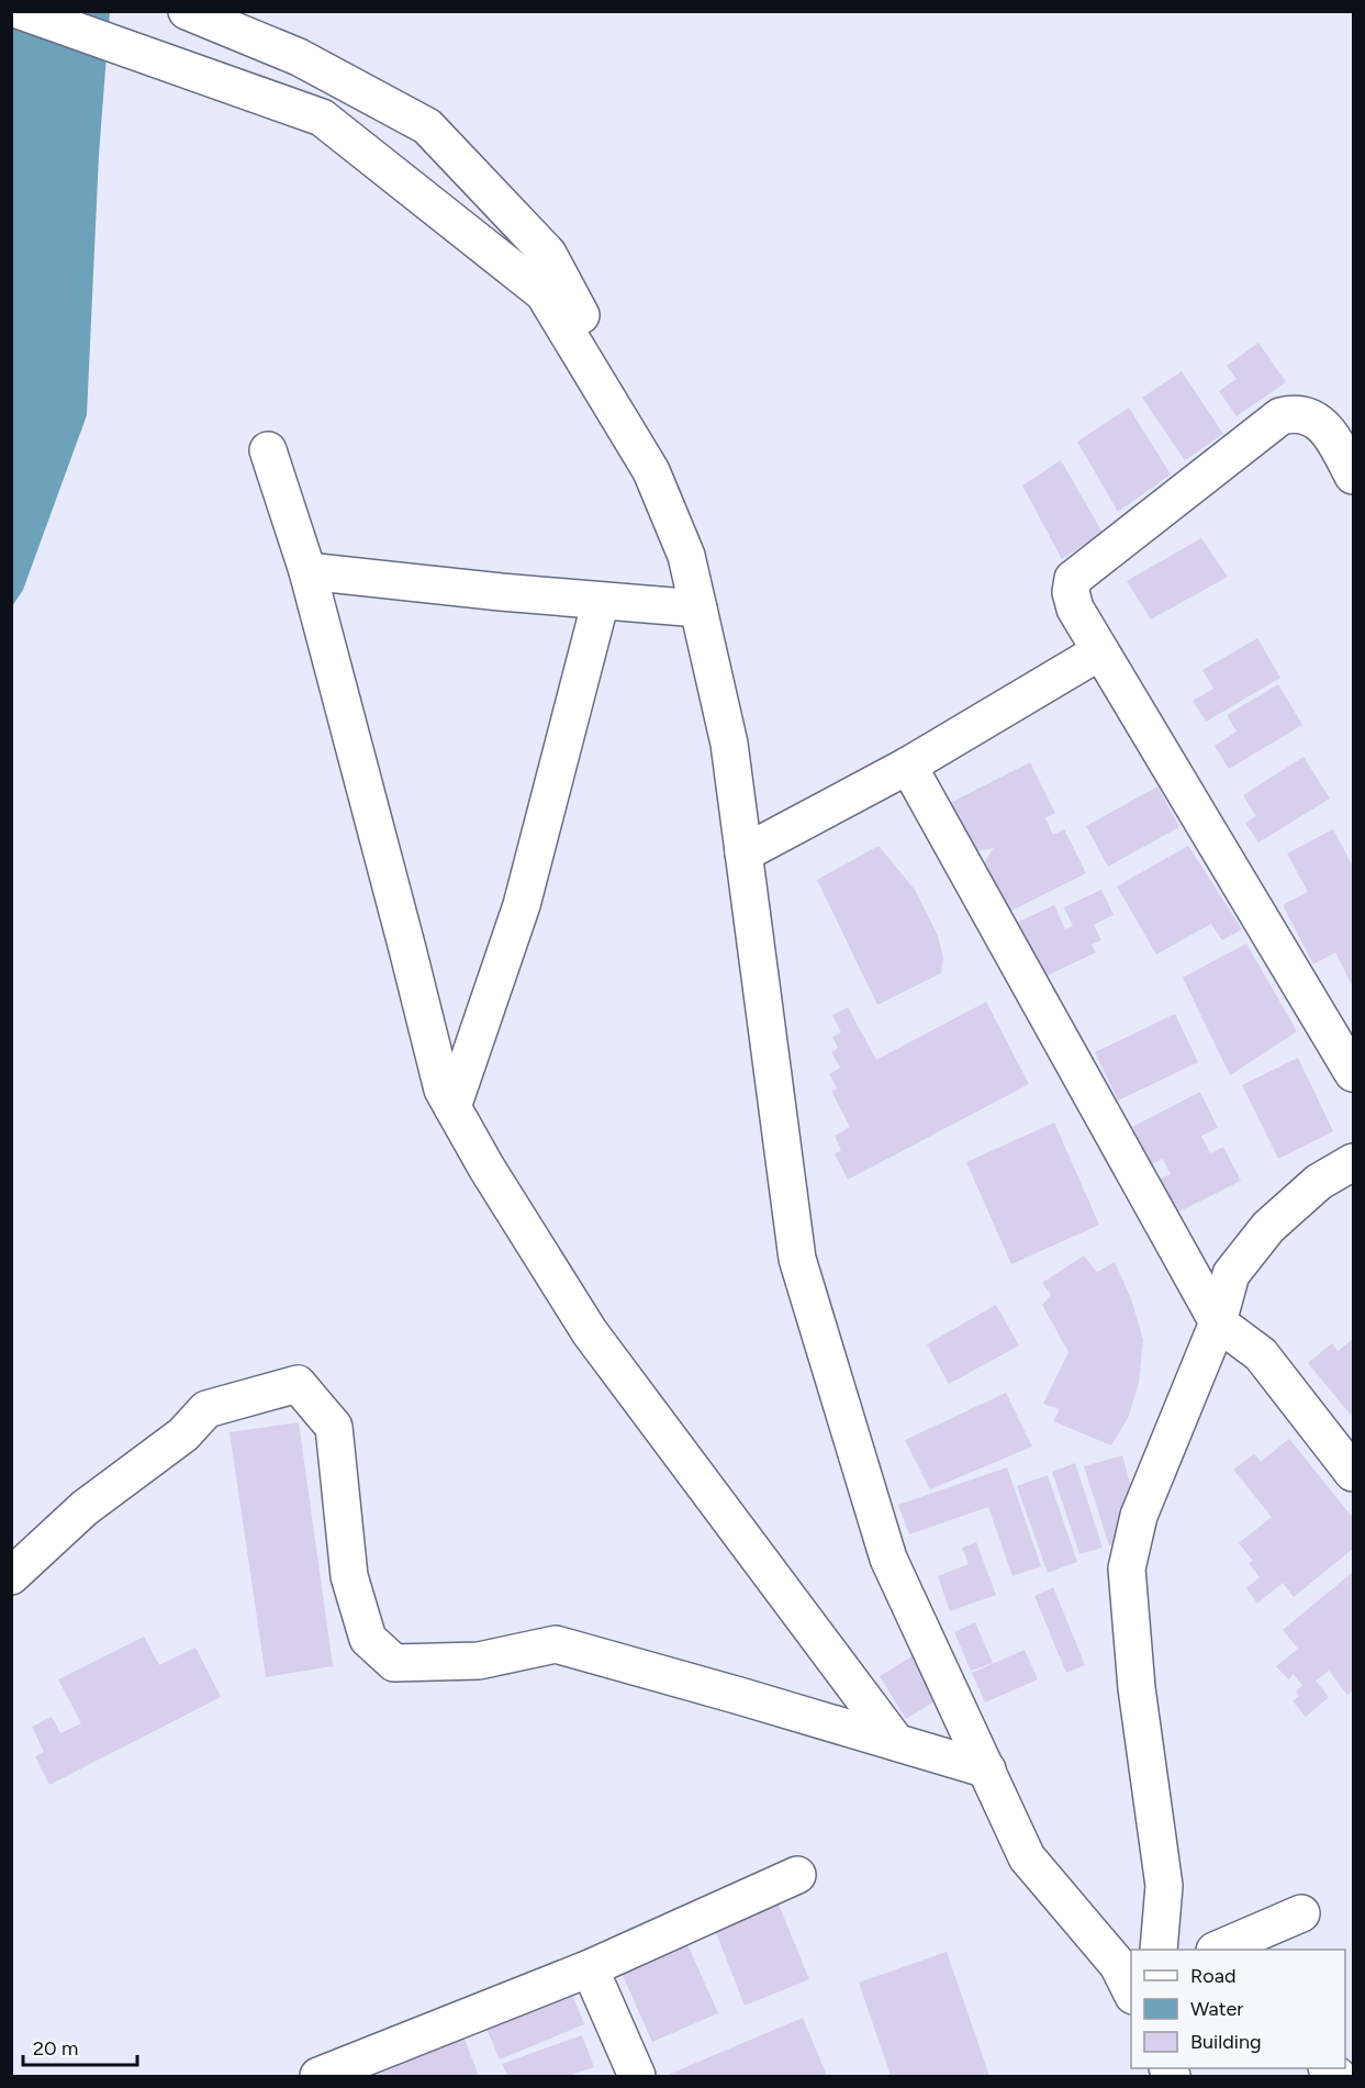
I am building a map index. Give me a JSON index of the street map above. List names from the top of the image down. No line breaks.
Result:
{"legend":["Road","Water","Building"],"scale_bar":"20 m"}
